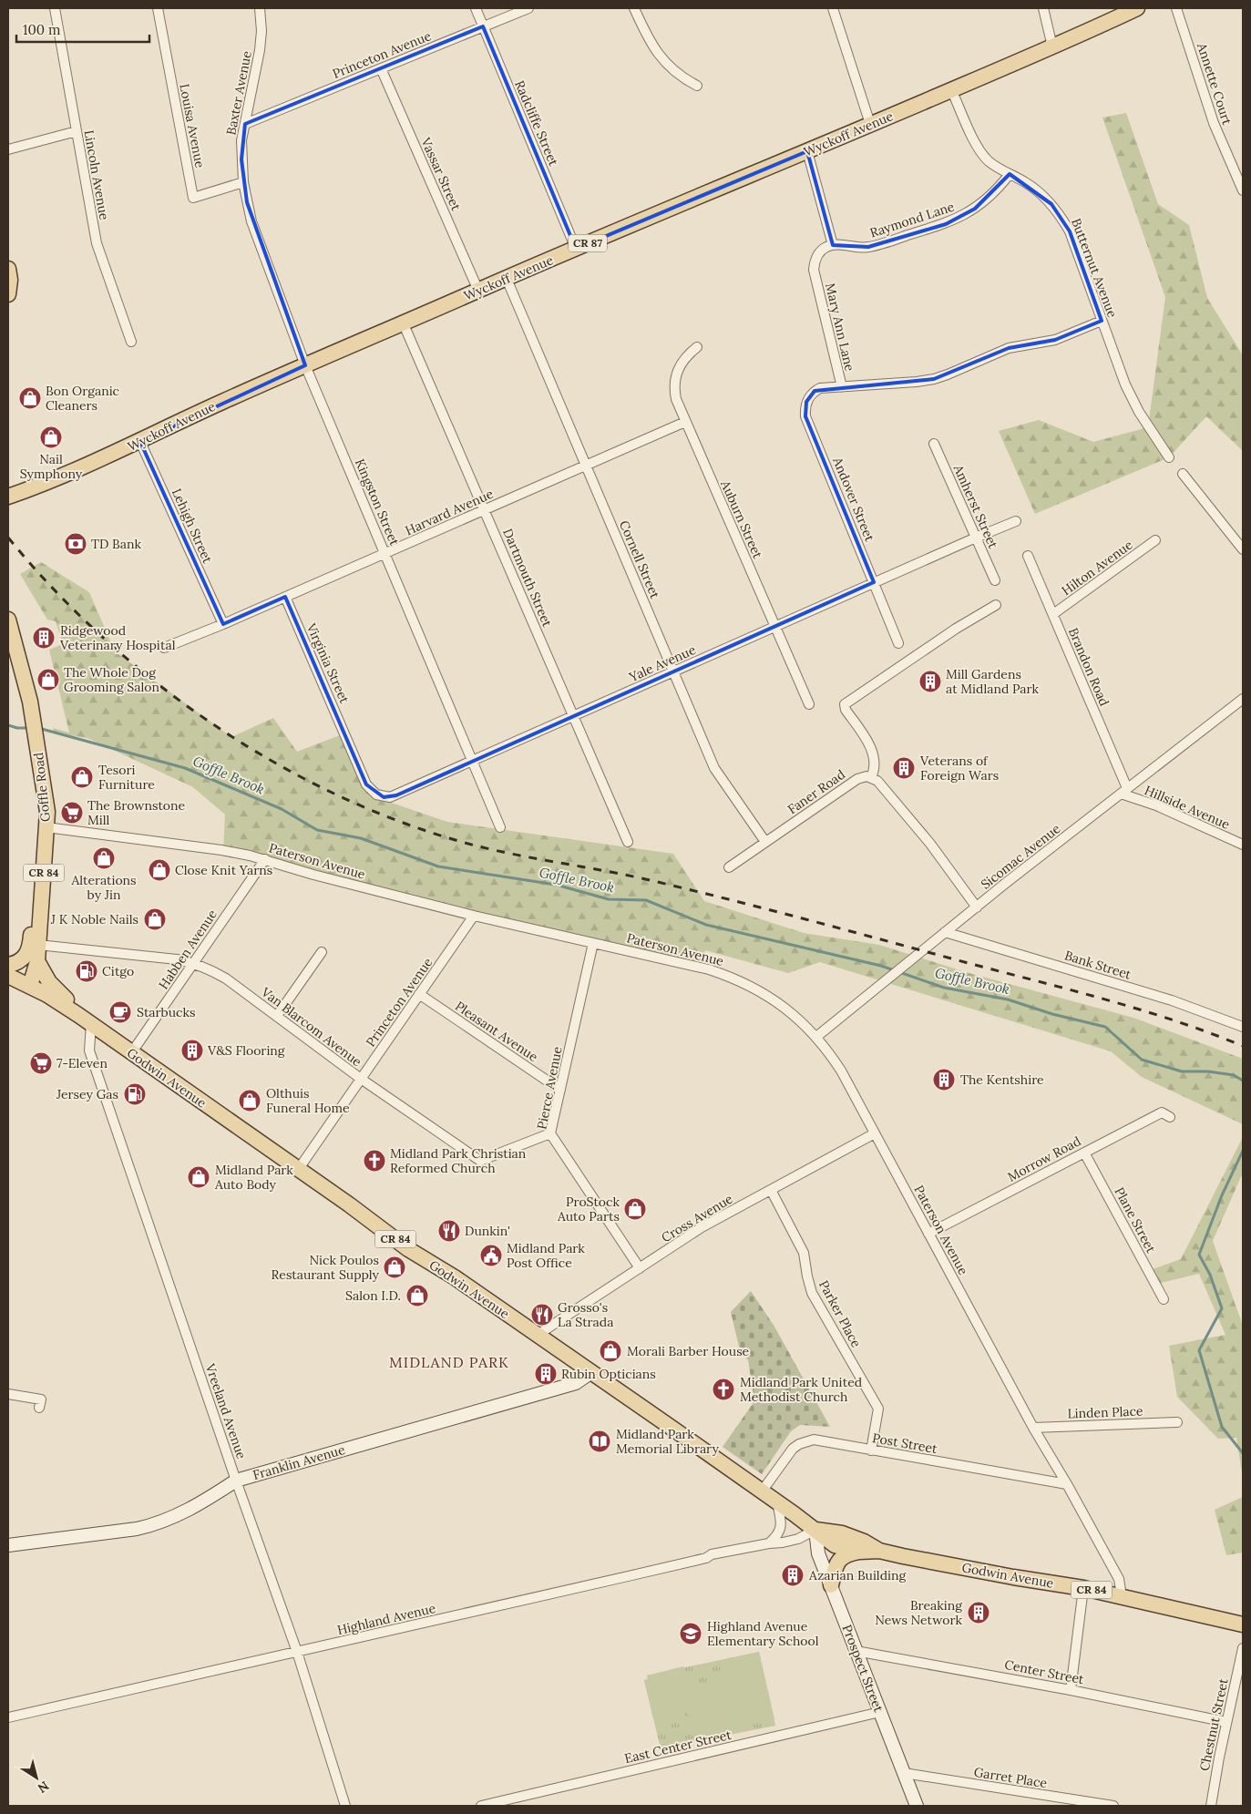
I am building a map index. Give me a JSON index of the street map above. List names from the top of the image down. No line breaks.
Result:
{"streets":{"main road":["Wyckoff Avenue","CR 87","Goffle Road","CR 84","Godwin Avenue"],"street":["Princeton Avenue","Annette Court","Baxter Avenue","Radcliffe Street","Louisa Avenue","Vassar Street","Lincoln Avenue","Raymond Lane","Butternut Avenue","Mary Ann Lane","Andover Street","Kingston Street","Amherst Street","Harvard Avenue","Auburn Street","Lehigh Street","Cornell Street","Hilton Avenue","Dartmouth Street","Virginia Street","Yale Avenue","Brandon Road","Faner Road","Hillside Avenue","Sicomac Avenue","Paterson Avenue","Habben Avenue","Bank Street","Van Blarcom Avenue","Pleasant Avenue","Pierce Avenue","Morrow Road","Cross Avenue","Plane Street","Parker Place","Vreeland Avenue","Linden Place","Post Street","Franklin Avenue","Highland Avenue","Prospect Street","Center Street","Chestnut Street","East Center Street","Garret Place"]},"crossings":[["Princeton Avenue","Baxter Avenue"],["Princeton Avenue","Radcliffe Street"],["Princeton Avenue","Vassar Street"],["Princeton Avenue","Paterson Avenue"],["Princeton Avenue","Van Blarcom Avenue"],["Princeton Avenue","Pleasant Avenue"],["Princeton Avenue","Godwin Avenue"],["Baxter Avenue","Louisa Avenue"],["Baxter Avenue","Kingston Street"],["Radcliffe Street","Wyckoff Avenue"],["Louisa Avenue","Kingston Street"],["Wyckoff Avenue","Vassar Street"],["Wyckoff Avenue","Butternut Avenue"],["Wyckoff Avenue","Kingston Street"],["Wyckoff Avenue","Lehigh Street"],["Wyckoff Avenue","Cornell Street"],["Wyckoff Avenue","Dartmouth Street"],["Raymond Lane","Butternut Avenue"],["Raymond Lane","Mary Ann Lane"],["Butternut Avenue","Mary Ann Lane"],["Mary Ann Lane","Andover Street"],["Andover Street","Yale Avenue"],["Kingston Street","Harvard Avenue"],["Kingston Street","Yale Avenue"],["Amherst Street","Yale Avenue"],["Harvard Avenue","Auburn Street"],["Harvard Avenue","Lehigh Street"],["Harvard Avenue","Cornell Street"],["Harvard Avenue","Dartmouth Street"],["Harvard Avenue","Virginia Street"],["Auburn Street","Yale Avenue"],["Cornell Street","Yale Avenue"],["Cornell Street","Faner Road"],["Hilton Avenue","Brandon Road"],["Dartmouth Street","Yale Avenue"],["Virginia Street","Yale Avenue"],["Brandon Road","Hillside Avenue"],["Brandon Road","Sicomac Avenue"],["Goffle Road","Paterson Avenue"],["Goffle Road","Van Blarcom Avenue"],["Goffle Road","Godwin Avenue"],["Hillside Avenue","Sicomac Avenue"],["Sicomac Avenue","Paterson Avenue"],["Sicomac Avenue","Bank Street"],["Paterson Avenue","Habben Avenue"],["Paterson Avenue","Godwin Avenue"],["Paterson Avenue","Pierce Avenue"],["Paterson Avenue","Morrow Road"],["Paterson Avenue","Cross Avenue"],["Paterson Avenue","Linden Place"],["Paterson Avenue","Post Street"],["Habben Avenue","Van Blarcom Avenue"],["Habben Avenue","Godwin Avenue"],["Van Blarcom Avenue","Pierce Avenue"],["Pleasant Avenue","Pierce Avenue"],["Godwin Avenue","Cross Avenue"],["Godwin Avenue","Vreeland Avenue"],["Godwin Avenue","Post Street"],["Godwin Avenue","Franklin Avenue"],["Godwin Avenue","Highland Avenue"],["Godwin Avenue","Prospect Street"],["Pierce Avenue","Cross Avenue"],["Morrow Road","Plane Street"],["Cross Avenue","Parker Place"],["Parker Place","Post Street"],["Vreeland Avenue","Franklin Avenue"],["Vreeland Avenue","Highland Avenue"],["Highland Avenue","Prospect Street"],["Prospect Street","Center Street"],["Prospect Street","East Center Street"],["Prospect Street","Garret Place"],["Center Street","Chestnut Street"]],"districts":["MIDLAND PARK"],"water":["Goffle Brook"],"places":{"shop":["Bon Organic Cleaners","Nail Symphony","The Whole Dog Grooming Salon","Tesori Furniture","Alterations by Jin","Close Knit Yarns","J K Noble Nails","Olthuis Funeral Home","Midland Park Auto Body","ProStock Auto Parts","Nick Poulos Restaurant Supply","Salon I.D.","Morali Barber House"],"bank":["TD Bank"],"building":["Ridgewood Veterinary Hospital","Mill Gardens at Midland Park","Veterans of Foreign Wars","V&S Flooring","The Kentshire","Rubin Opticians","Azarian Building","Breaking News Network"],"supermarket":["The Brownstone Mill","7-Eleven"],"fuel station":["Citgo","Jersey Gas"],"cafe":["Starbucks"],"church":["Midland Park Christian Reformed Church","Midland Park United Methodist Church"],"restaurant":["Dunkin'","Grosso's La Strada"],"public building":["Midland Park Post Office"],"library":["Midland Park Memorial Library"],"school or university":["Highland Avenue Elementary School"]},"scale_bar":"100 m","north":"bottom right"}
